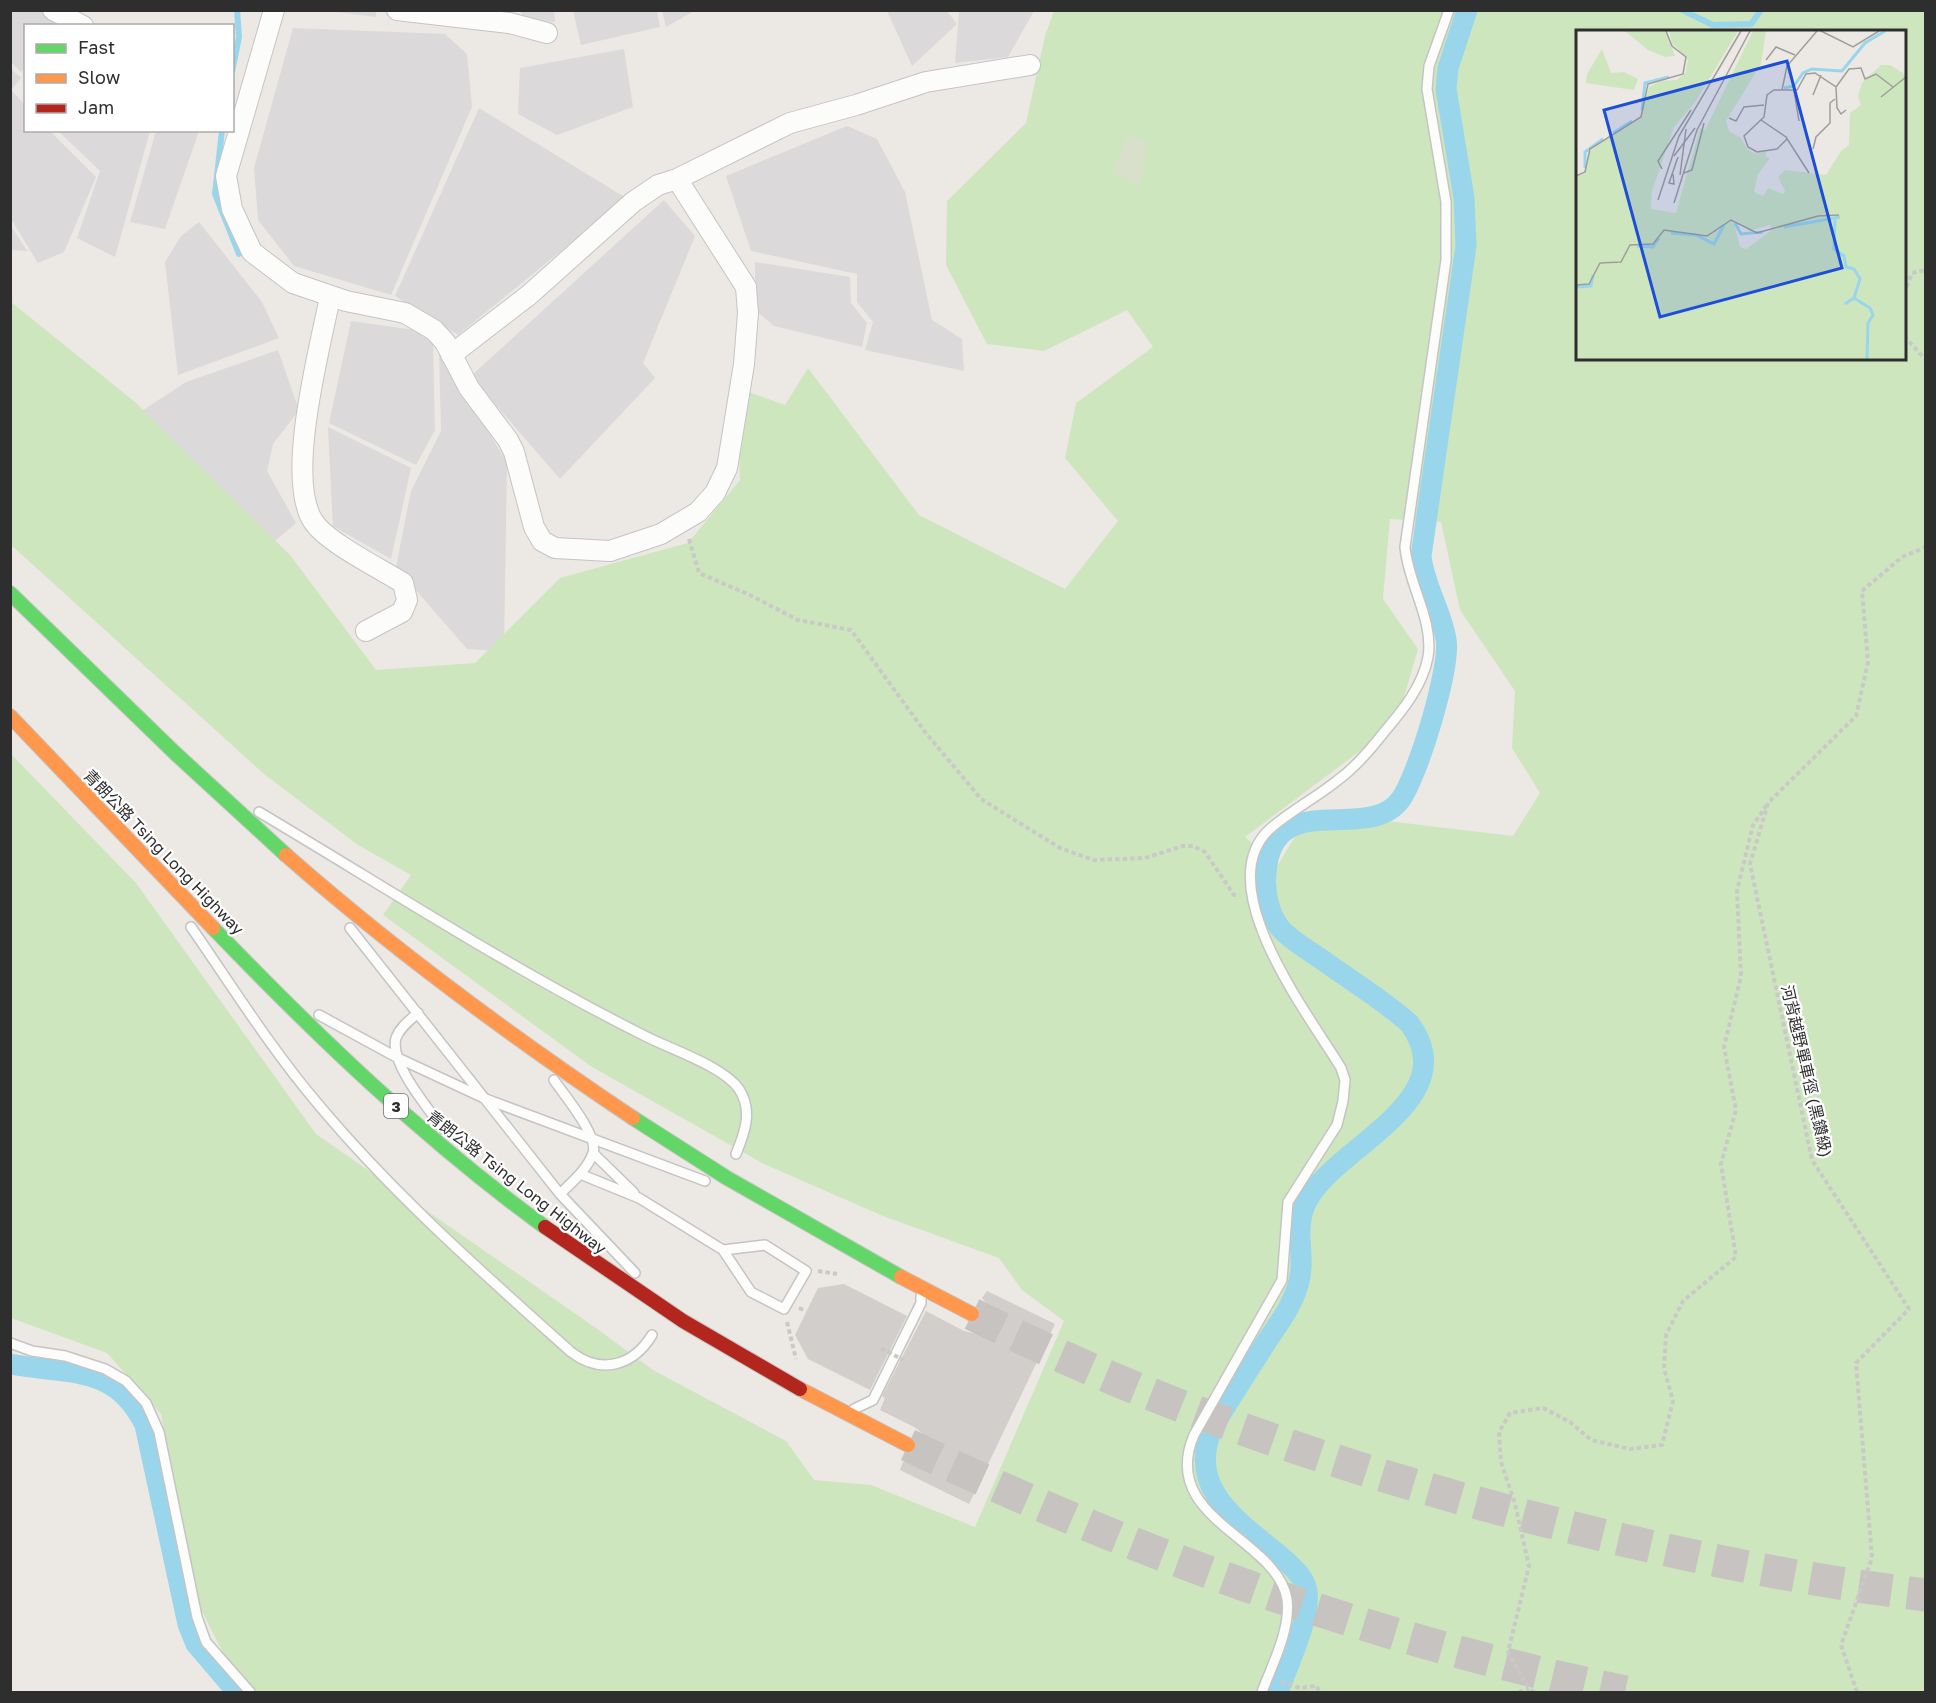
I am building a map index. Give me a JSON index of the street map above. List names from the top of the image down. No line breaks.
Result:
{"streets":{"highway":["青朗公路 Tsing Long Highway","3"],"path":["河背越野單車徑 (黑鑽級)"]},"legend":["Fast","Slow","Jam"]}
